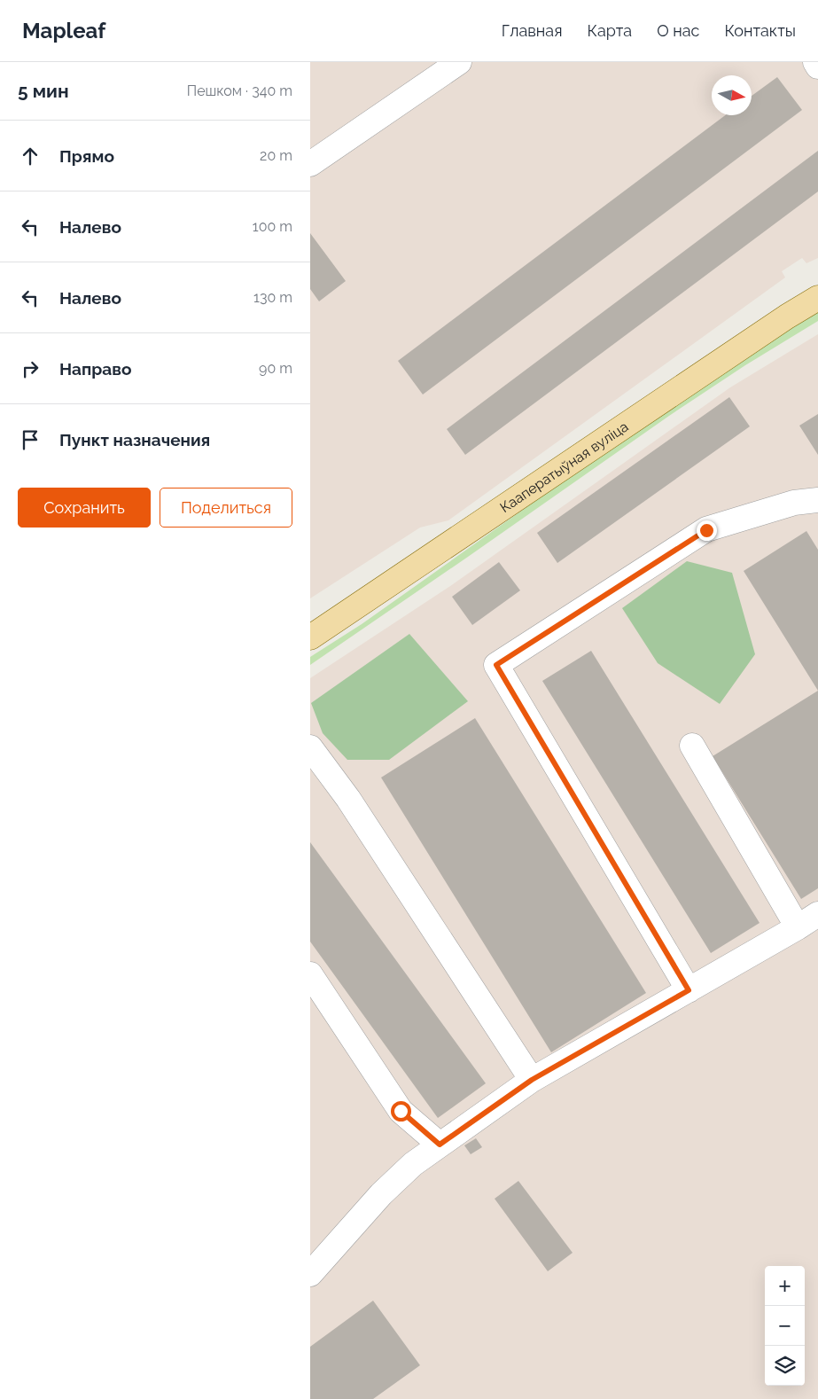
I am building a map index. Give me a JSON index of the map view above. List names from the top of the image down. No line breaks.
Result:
{"streets":{"main road":["Кааператыўная вуліца"]},"north":"right","page":{"header":"Mapleaf","nav":["Главная","Карта","О нас","Контакты"],"heading":["5 мин","Пешком · 340 m"],"list":[["Прямо","20 m"],["Налево","100 m"],["Налево","130 m"],["Направо","90 m"],"Пункт назначения"],"buttons":["Сохранить","Поделиться"],"map_buttons":["+","−"]}}
